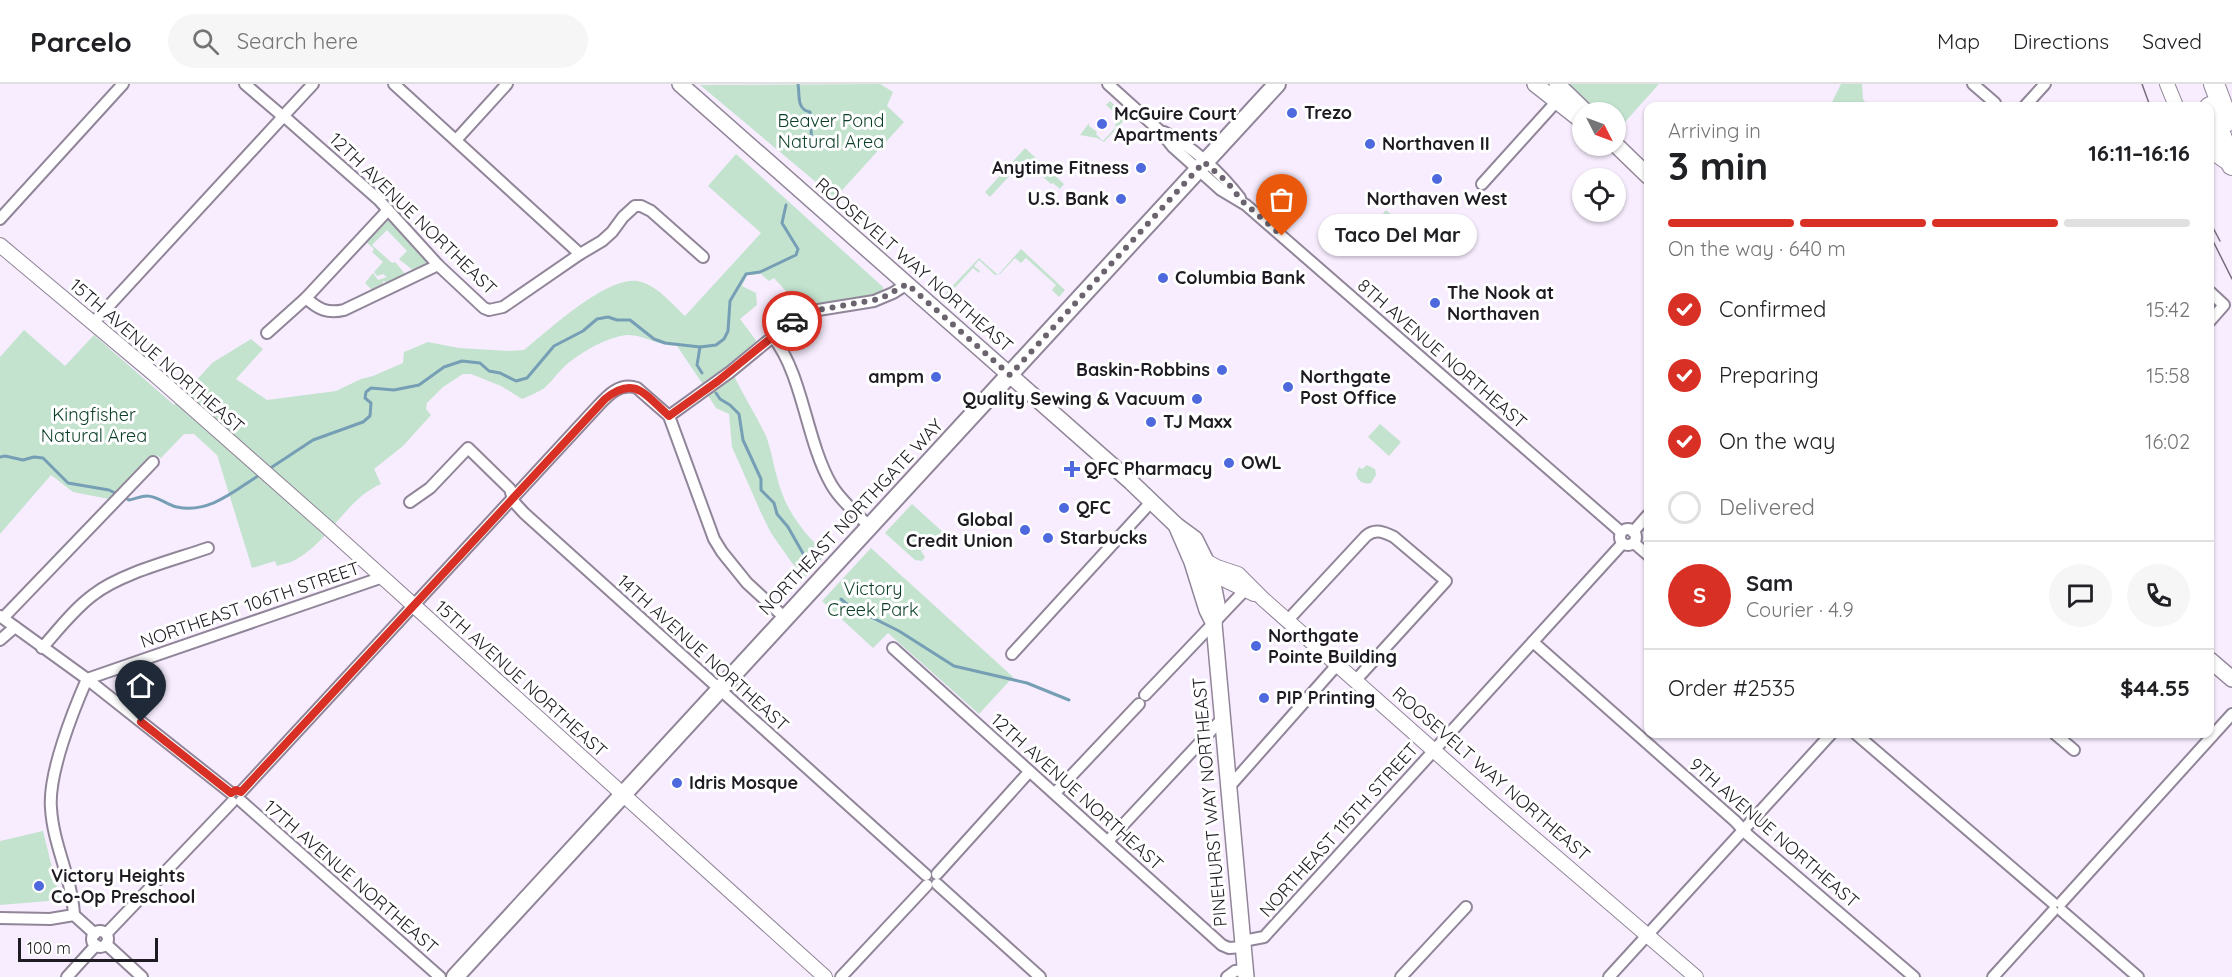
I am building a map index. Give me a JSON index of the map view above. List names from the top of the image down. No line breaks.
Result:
{"streets":{"main road":["ROOSEVELT WAY NORTHEAST","NORTHEAST NORTHGATE WAY","PINEHURST WAY NORTHEAST"],"street":["12TH AVENUE NORTHEAST","8TH AVENUE NORTHEAST","15TH AVENUE NORTHEAST","NORTHEAST 106TH STREET","14TH AVENUE NORTHEAST","NORTHEAST 115TH STREET","9TH AVENUE NORTHEAST","17TH AVENUE NORTHEAST"]},"crossings":[["12TH AVENUE NORTHEAST","PINEHURST WAY NORTHEAST"],["12TH AVENUE NORTHEAST","NORTHEAST 115TH STREET"],["ROOSEVELT WAY NORTHEAST","NORTHEAST NORTHGATE WAY"],["ROOSEVELT WAY NORTHEAST","PINEHURST WAY NORTHEAST"],["ROOSEVELT WAY NORTHEAST","NORTHEAST 115TH STREET"],["8TH AVENUE NORTHEAST","NORTHEAST NORTHGATE WAY"],["8TH AVENUE NORTHEAST","NORTHEAST 115TH STREET"],["15TH AVENUE NORTHEAST","NORTHEAST NORTHGATE WAY"],["15TH AVENUE NORTHEAST","NORTHEAST 106TH STREET"],["NORTHEAST NORTHGATE WAY","14TH AVENUE NORTHEAST"],["NORTHEAST 106TH STREET","17TH AVENUE NORTHEAST"],["PINEHURST WAY NORTHEAST","NORTHEAST 115TH STREET"],["NORTHEAST 115TH STREET","9TH AVENUE NORTHEAST"]],"parks":["Beaver Pond Natural Area","Kingfisher Natural Area","Victory Creek Park"],"places":{"other":["Trezo","McGuire Court Apartments","Northaven II","Anytime Fitness","Northaven West","U.S. Bank","Taco Del Mar","Columbia Bank","The Nook at Northaven","Baskin-Robbins","ampm","Northgate Post Office","Quality Sewing & Vacuum","TJ Maxx","OWL","QFC","Global Credit Union","Starbucks","Northgate Pointe Building","PIP Printing","Idris Mosque","Victory Heights Co-Op Preschool"],"health":["QFC Pharmacy"]},"scale_bar":"100 m","north":"bottom right","page":{"header":"Parcelo","search":"Search here","nav":["Map","Directions","Saved"],"heading":["3 min","Arriving in","16:11–16:16"],"panel":["Sam","Courier · 4.9","Order #2535","$44.55"],"bar":"On the way · 640 m","bubble":"Taco Del Mar","list":[["Confirmed","15:42"],["Preparing","15:58"],["On the way","16:02"],"Delivered"],"round":"S","scale":"100 m"}}
